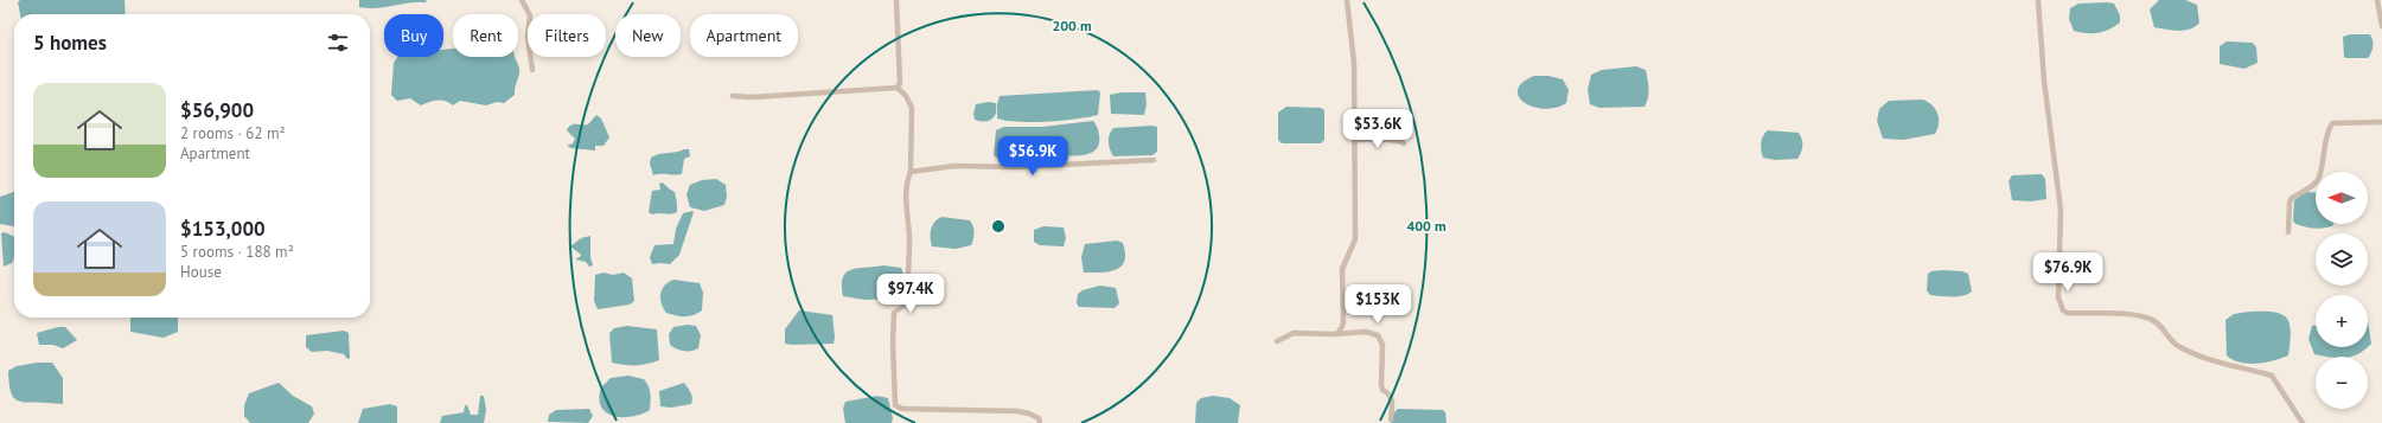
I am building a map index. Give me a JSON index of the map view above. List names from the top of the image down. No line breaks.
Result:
{"north":"left","page":{"chip":["Buy","Rent","Filters","New","Apartment"],"heading":"5 homes","list":[{"name":"$56,900","note":"2 rooms · 62 m² · Apartment"},{"name":"$153,000","note":"5 rooms · 188 m² · House"}],"price":["$53.6K","$56.9K","$76.9K","$97.4K","$153K"],"map_buttons":["+","−"]},"rings":["200 m","400 m"]}
